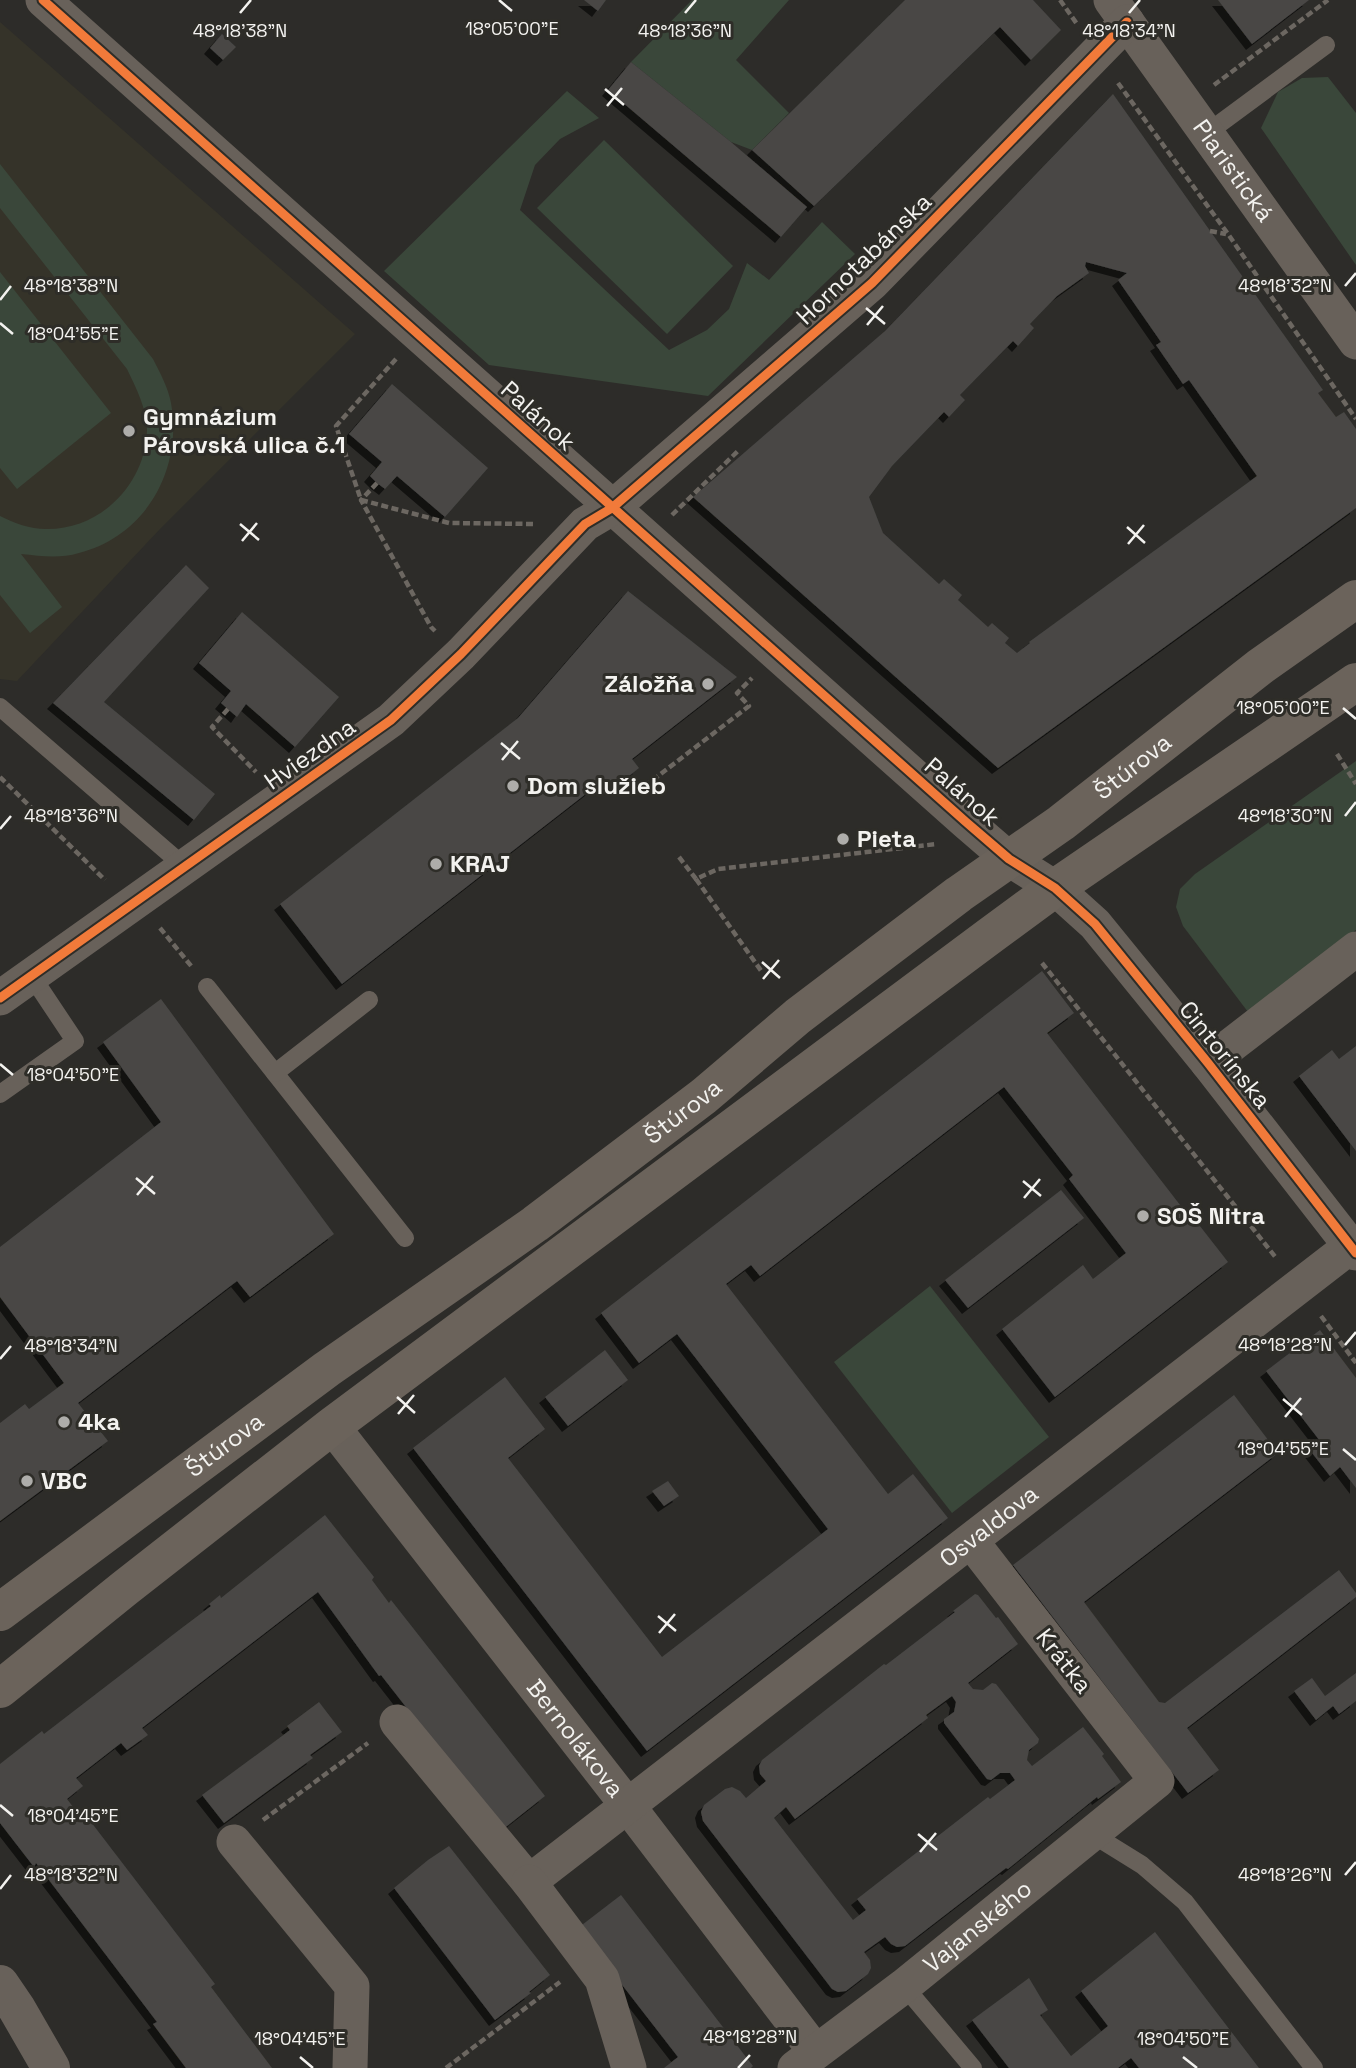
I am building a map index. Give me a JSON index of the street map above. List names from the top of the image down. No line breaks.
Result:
{"streets":{"main road":["Štúrova"],"street":["Piaristická","Hornotabánska","Palánok","Hviezdna","Cintorínska","Osvaldova","Krátka","Bernolákova","Vajanského"]},"crossings":[["Piaristická","Hornotabánska"],["Hornotabánska","Palánok"],["Hornotabánska","Hviezdna"],["Palánok","Hviezdna"],["Palánok","Štúrova"],["Palánok","Cintorínska"],["Štúrova","Cintorínska"],["Štúrova","Bernolákova"],["Cintorínska","Osvaldova"],["Osvaldova","Krátka"],["Osvaldova","Bernolákova"],["Krátka","Vajanského"],["Bernolákova","Vajanského"]],"places":["Gymnázium Párovská ulica č.1","Záložňa","Dom služieb","Pieta","KRAJ","SOŠ Nitra","4ka","VBC"],"coordinates":["18°05'00\"E","48°18'38\"N","48°18'36\"N","48°18'34\"N","48°18'32\"N","18°04'55\"E","48°18'30\"N","18°04'50\"E","48°18'28\"N","18°04'45\"E","48°18'26\"N"]}
